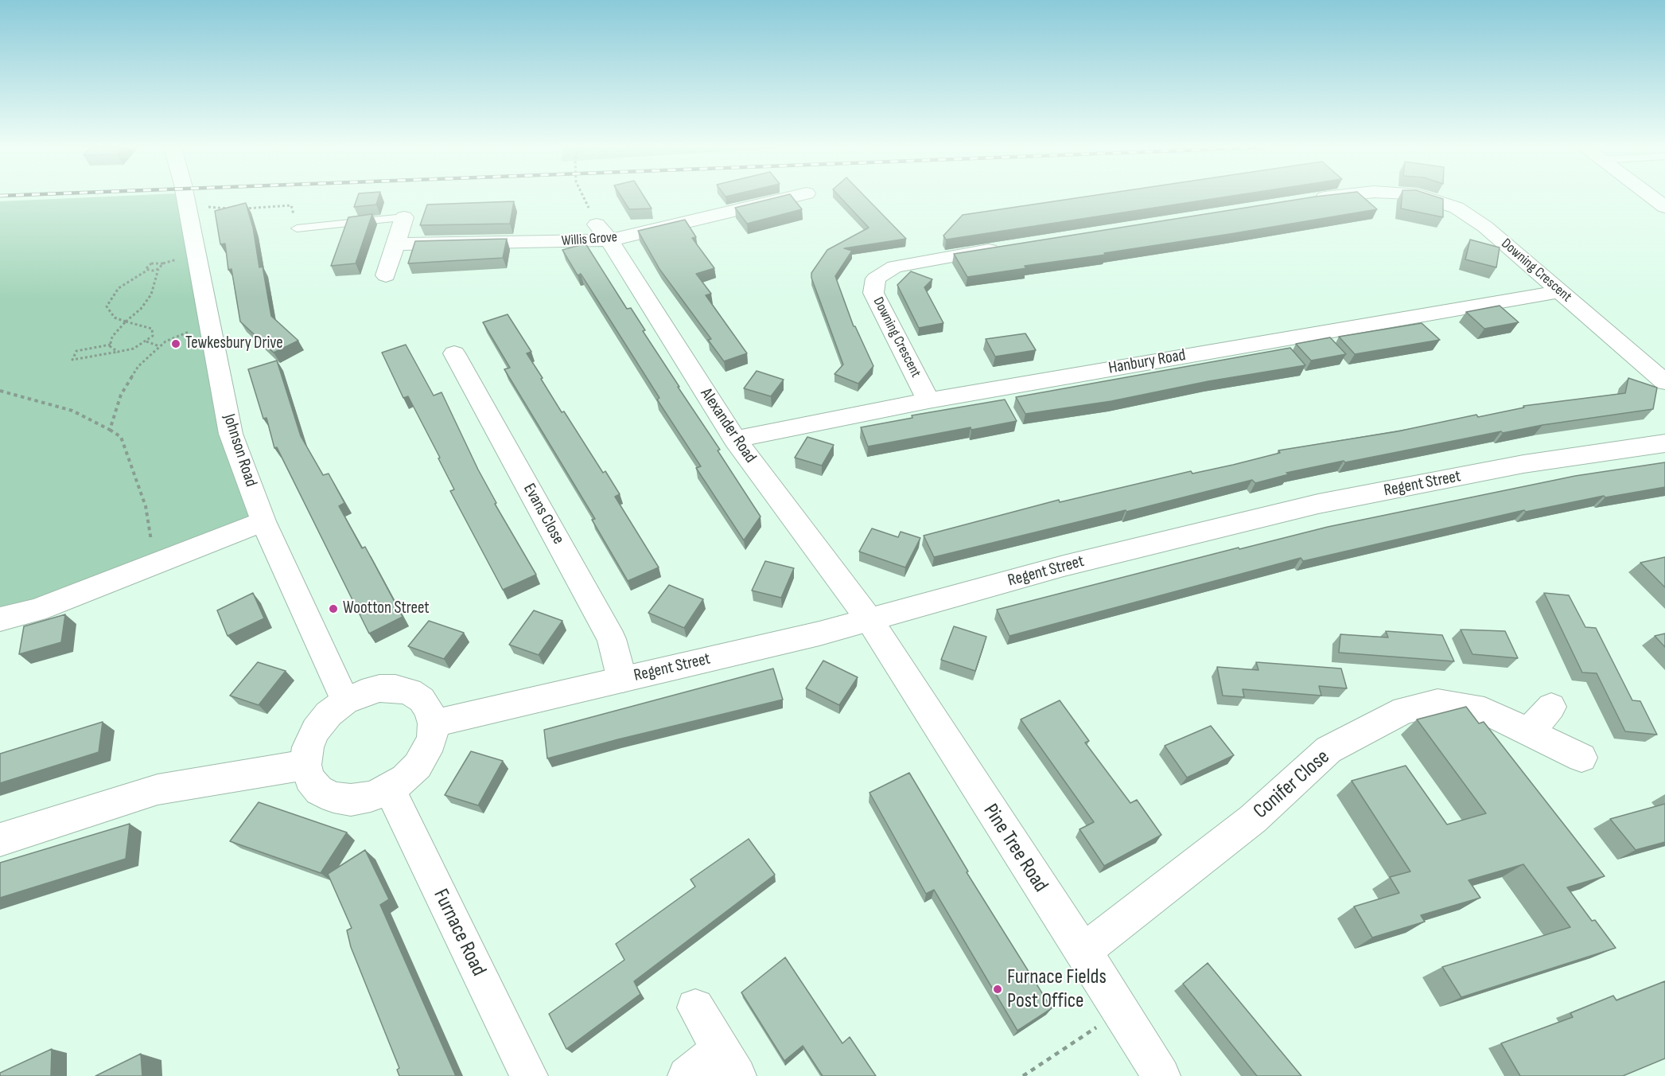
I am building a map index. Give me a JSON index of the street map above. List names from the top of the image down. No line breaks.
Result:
{"streets":{"street":["Willis Grove","Downing Crescent","Hanbury Road","Alexander Road","Johnson Road","Regent Street","Evans Close","Conifer Close","Pine Tree Road","Furnace Road"]},"crossings":[["Willis Grove","Alexander Road"],["Downing Crescent","Hanbury Road"],["Hanbury Road","Alexander Road"],["Alexander Road","Regent Street"],["Alexander Road","Pine Tree Road"],["Johnson Road","Regent Street"],["Johnson Road","Furnace Road"],["Regent Street","Evans Close"],["Regent Street","Pine Tree Road"],["Regent Street","Furnace Road"],["Conifer Close","Pine Tree Road"]],"places":["Tewkesbury Drive","Wootton Street","Furnace Fields Post Office"]}
